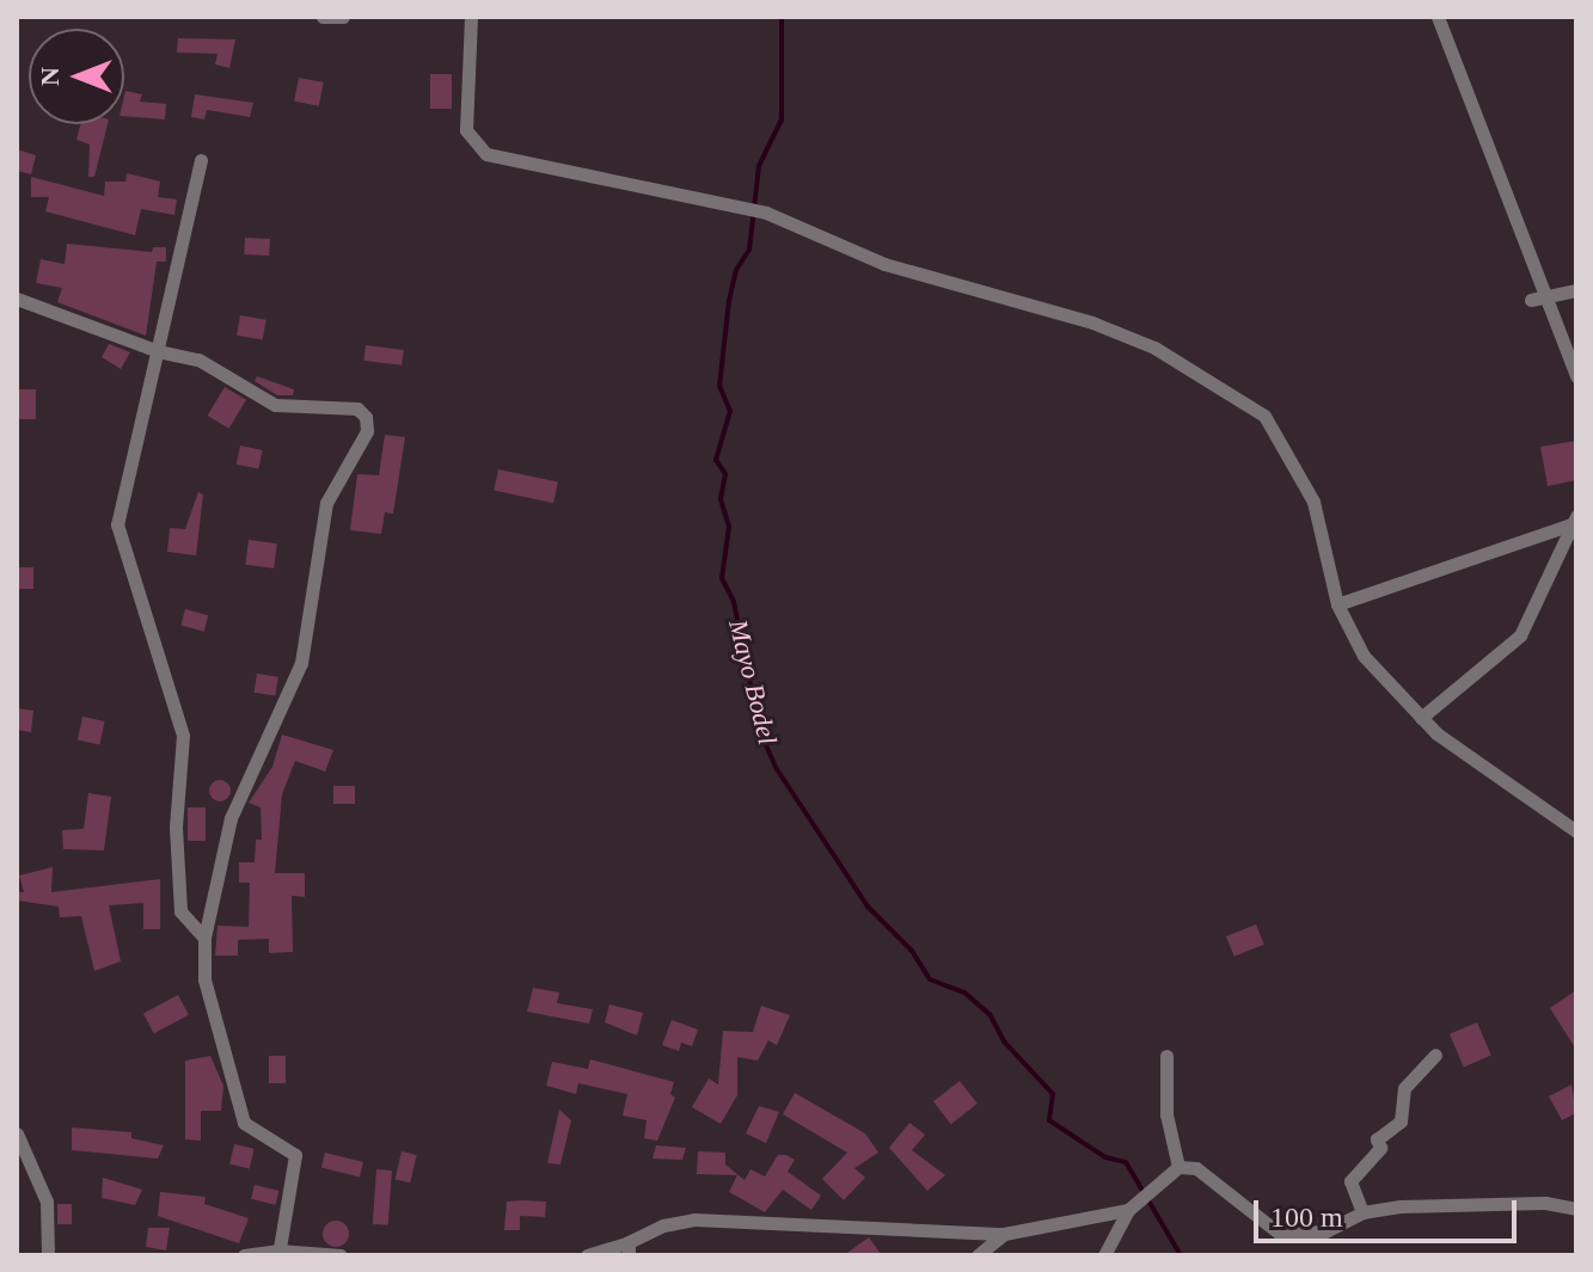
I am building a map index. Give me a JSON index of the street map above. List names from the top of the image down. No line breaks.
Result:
{"water":["Mayo Bodel"],"scale_bar":"100 m","north":"left"}
